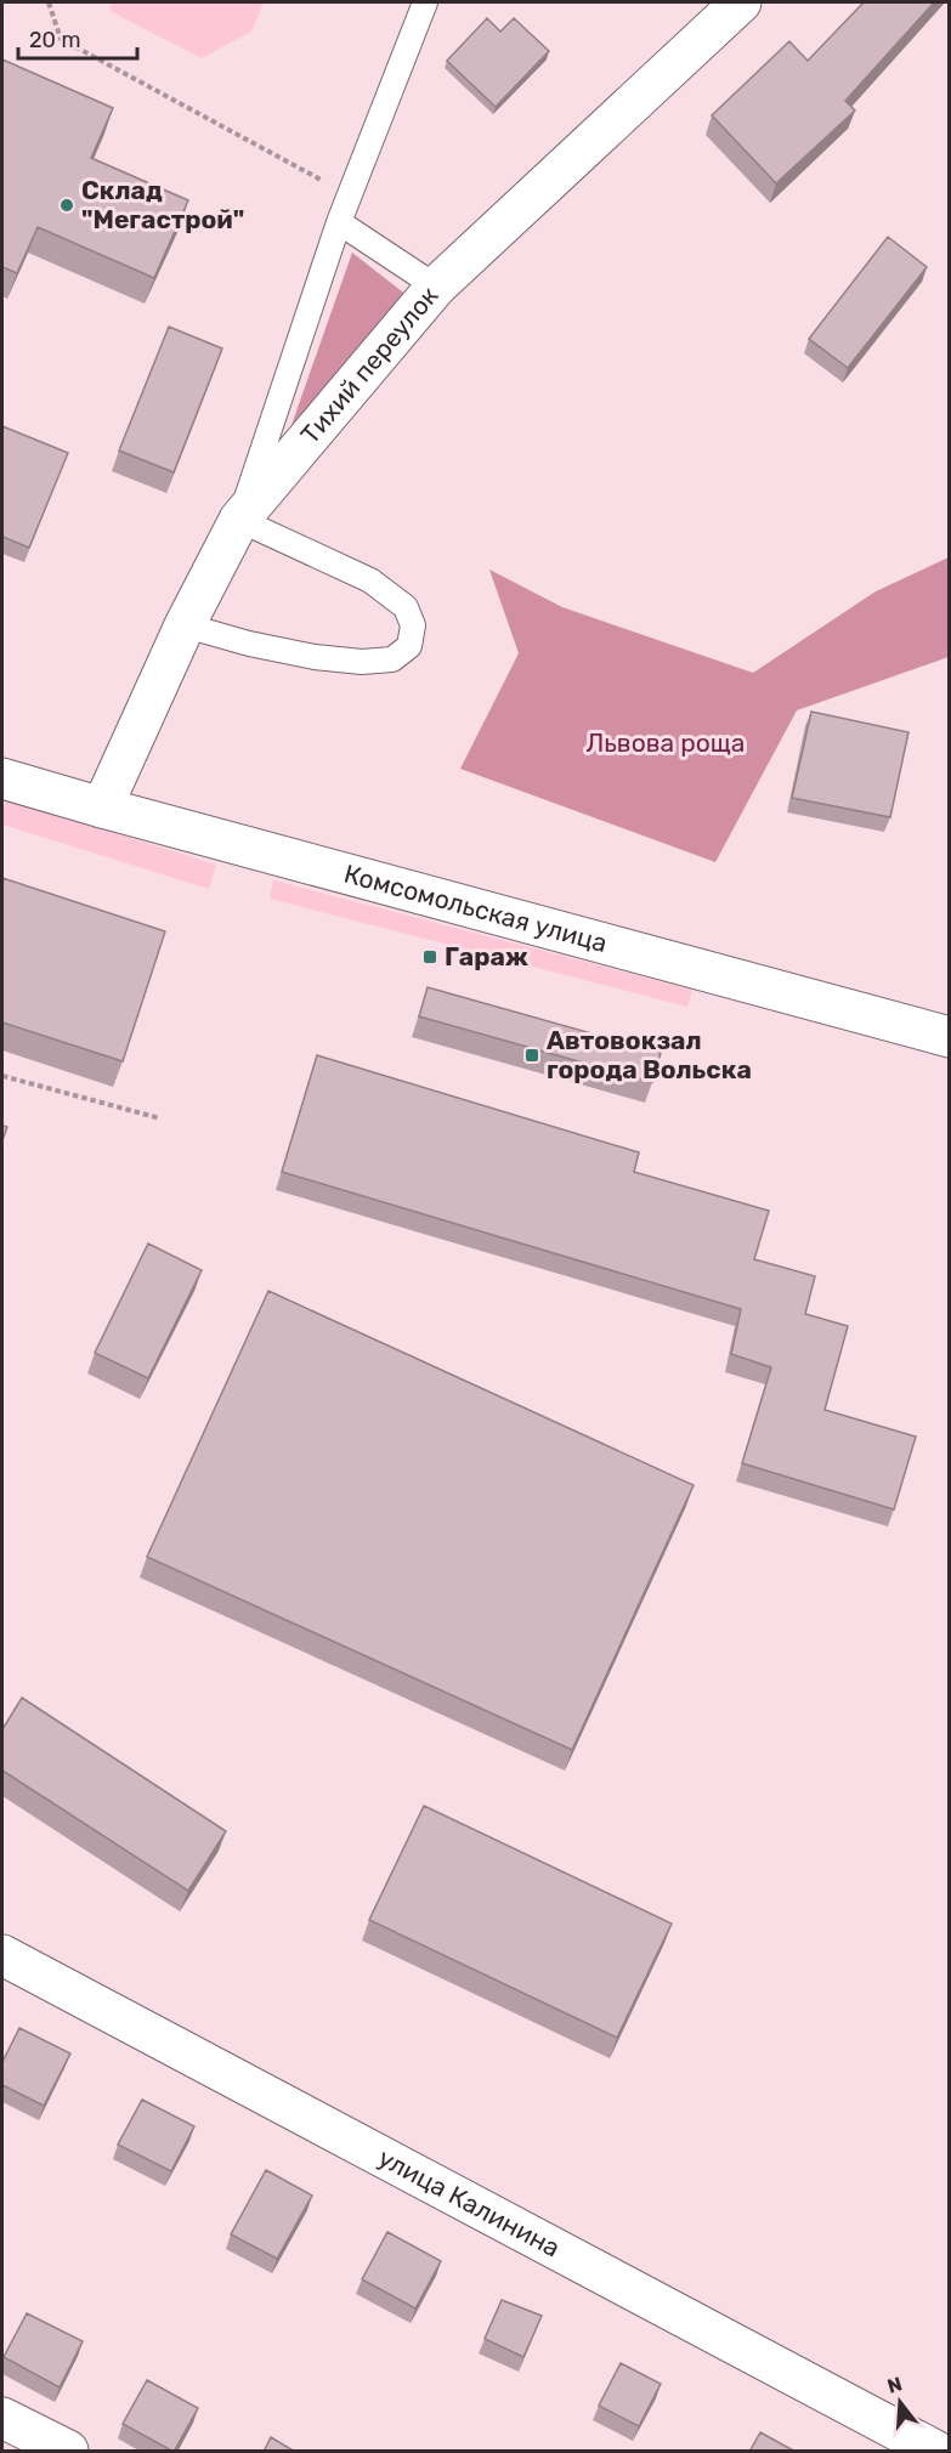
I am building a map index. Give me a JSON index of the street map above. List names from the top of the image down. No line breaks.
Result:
{"streets":{"street":["Тихий переулок","Комсомольская улица","улица Калинина"]},"crossings":[["Тихий переулок","Комсомольская улица"]],"parks":["Львова роща"],"places":{"other":["Склад \"Мегастрой\""],"transit":["Гараж","Автовокзал города Вольска"]},"scale_bar":"20 m","north":"top"}
